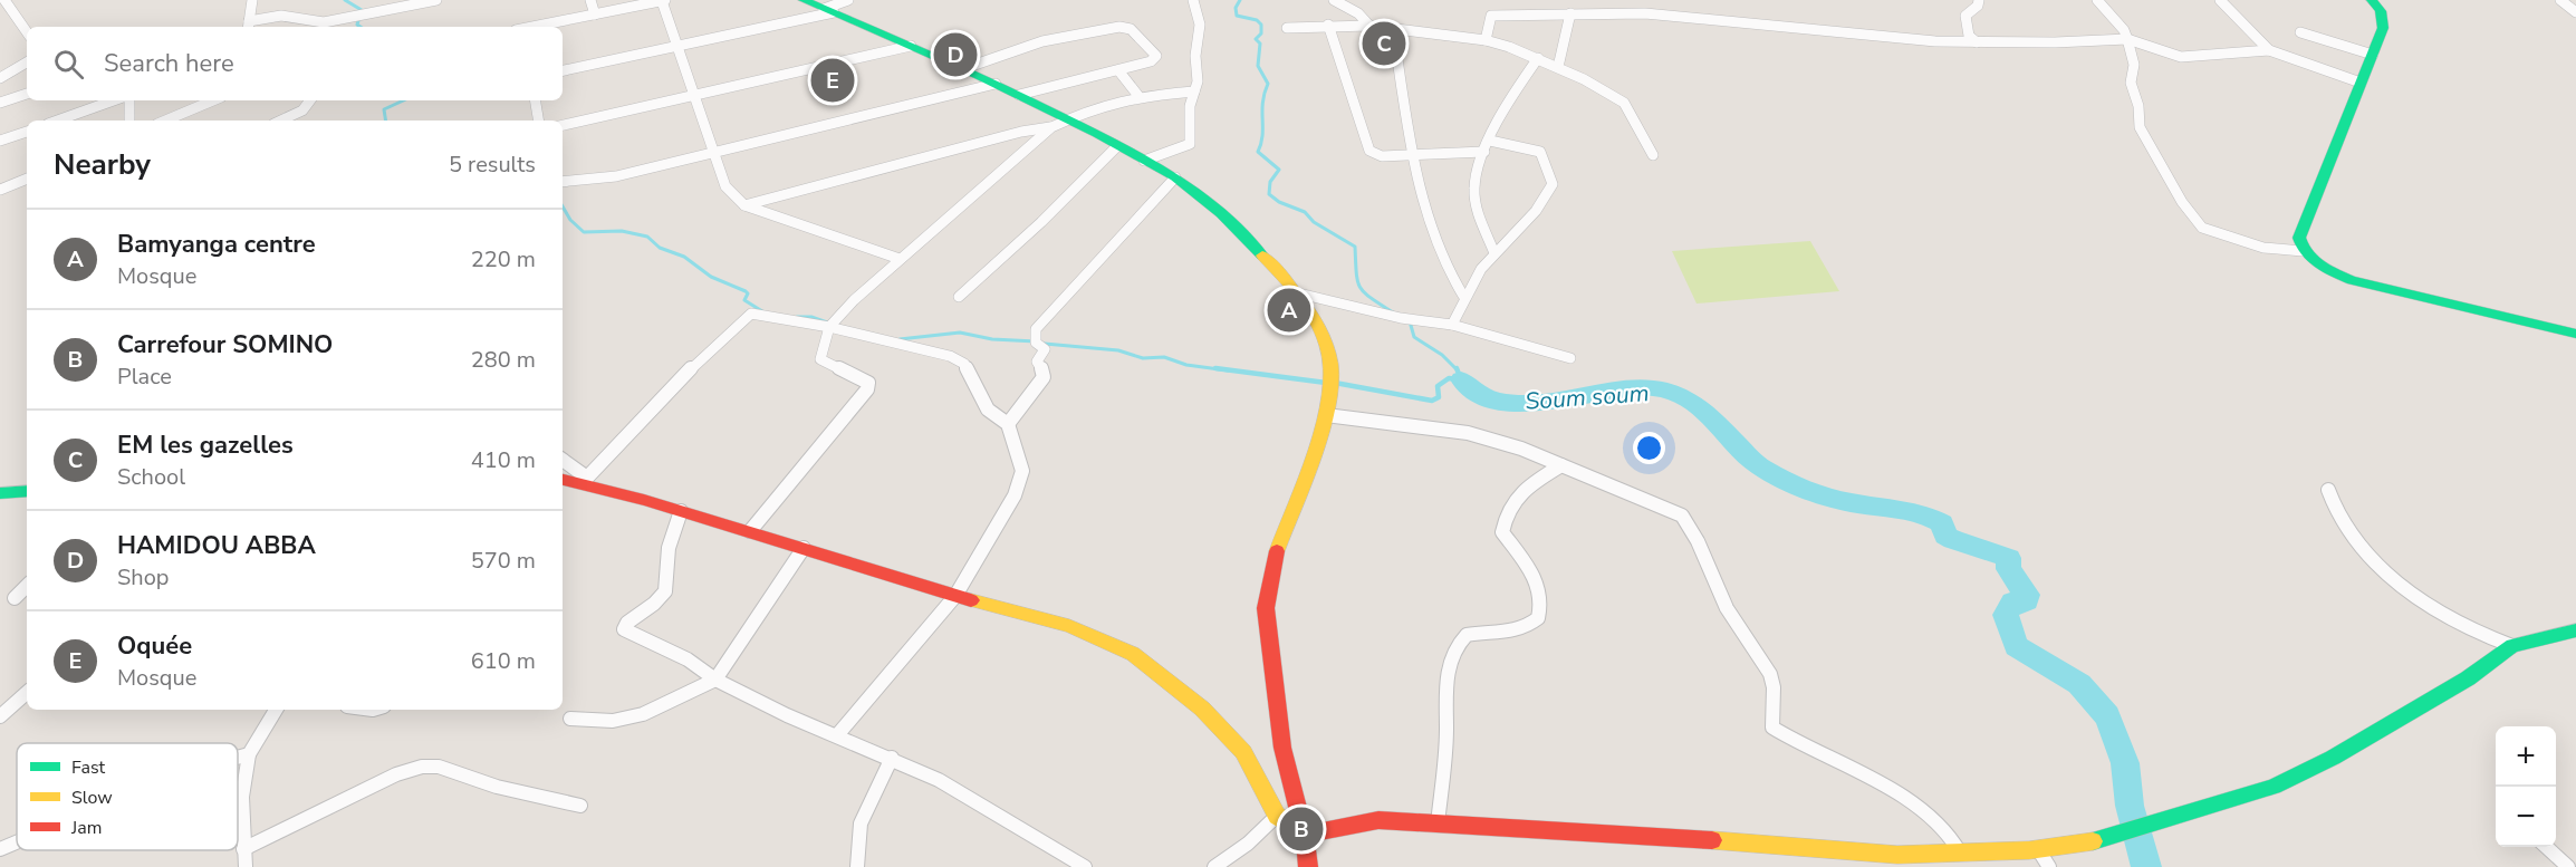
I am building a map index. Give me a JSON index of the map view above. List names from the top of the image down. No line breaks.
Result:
{"water":["Soum soum"],"legend":["Fast","Slow","Jam"],"page":{"pins":["C","D","E","A","B"],"search":"Search here","heading":["Nearby","5 results"],"list":[{"mark":"A","name":"Bamyanga centre","note":"Mosque","value":"220 m"},{"mark":"B","name":"Carrefour SOMINO","note":"Place","value":"280 m"},{"mark":"C","name":"EM les gazelles","note":"School","value":"410 m"},{"mark":"D","name":"HAMIDOU ABBA","note":"Shop","value":"570 m"},{"mark":"E","name":"Oquée","note":"Mosque","value":"610 m"}],"map_buttons":["+","−"]}}
